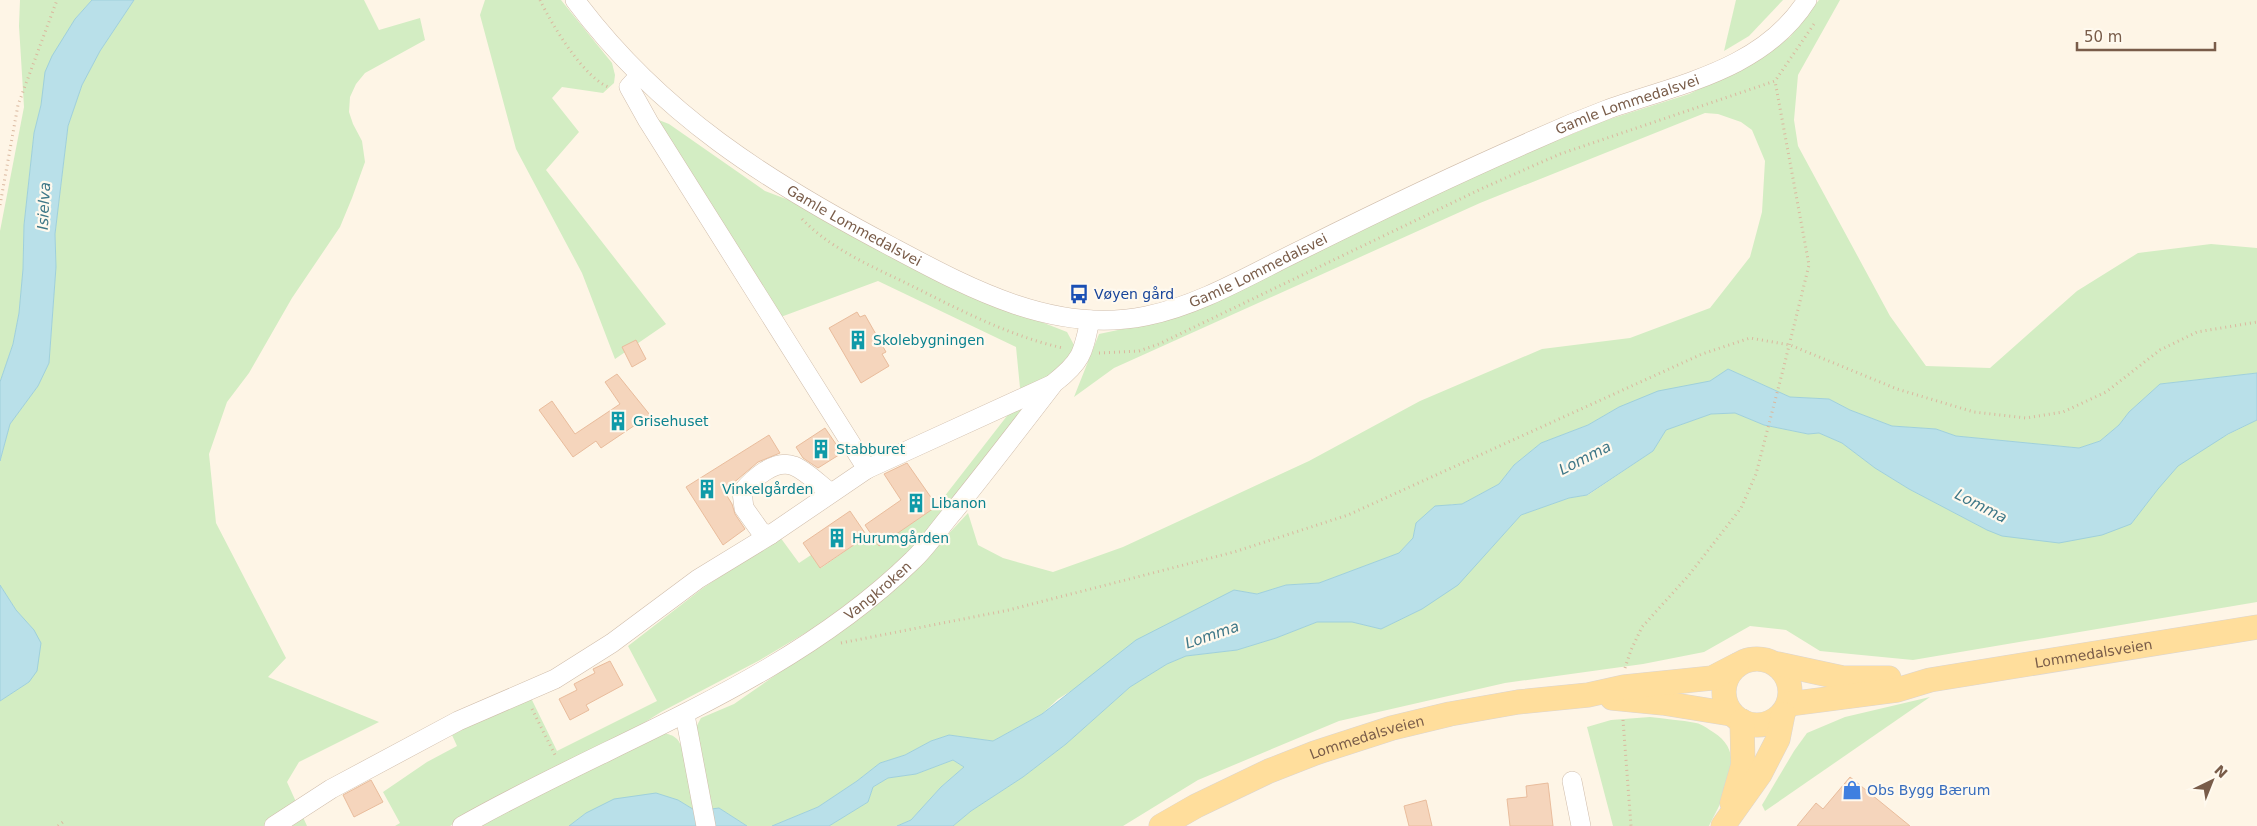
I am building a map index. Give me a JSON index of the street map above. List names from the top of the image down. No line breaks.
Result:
{"streets":{"main road":["Lommedalsveien"],"street":["Gamle Lommedalsvei","Vangkroken"]},"crossings":[["Gamle Lommedalsvei","Vangkroken"]],"water":["Isielva","Lomma"],"places":{"bus stop":["Vøyen gård"],"building":["Skolebygningen","Grisehuset","Stabburet","Vinkelgården","Libanon","Hurumgården"],"shop":["Obs Bygg Bærum"]},"scale_bar":"50 m","north":"top right"}
